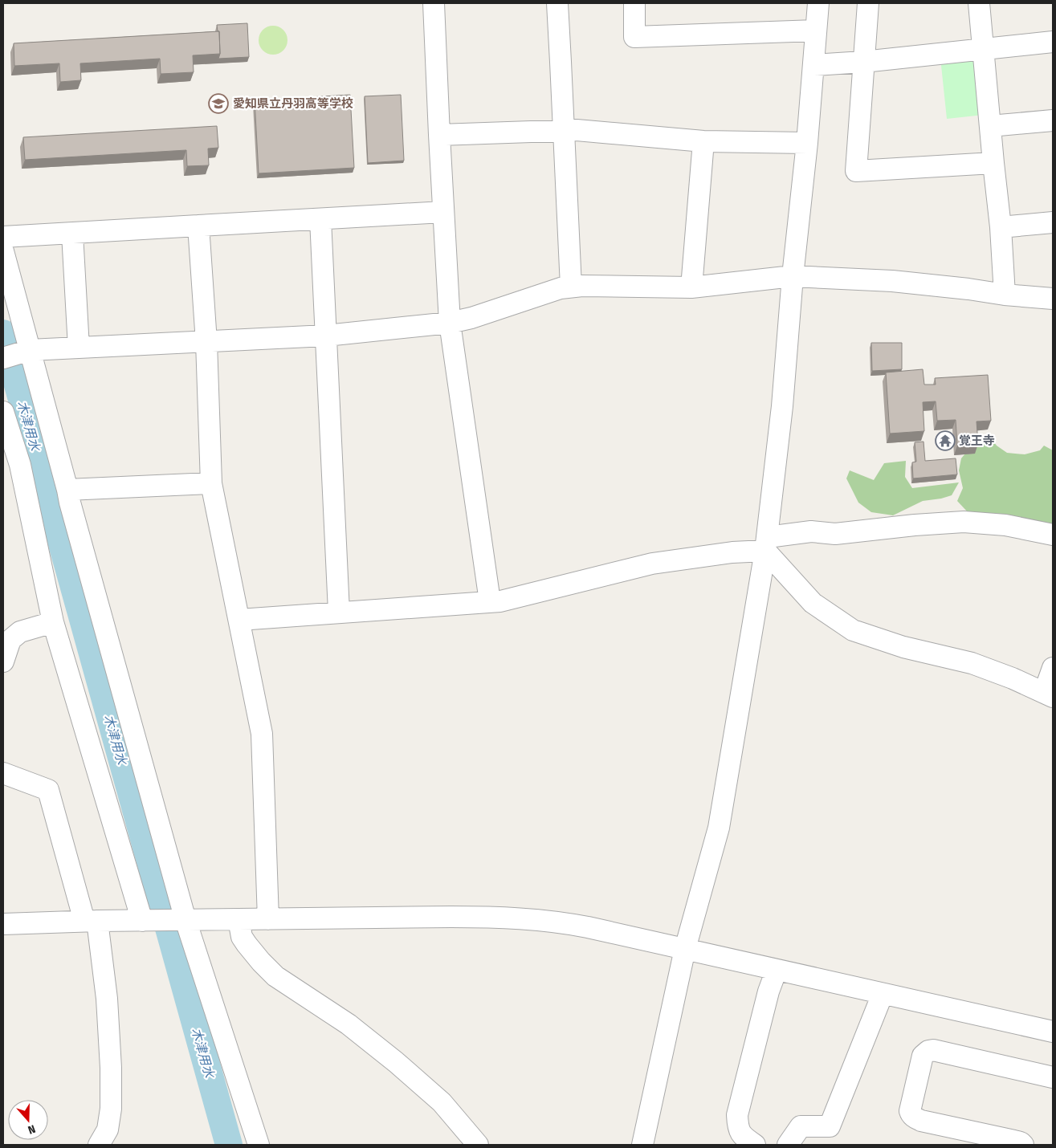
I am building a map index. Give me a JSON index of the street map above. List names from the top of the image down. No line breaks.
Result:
{"water":["木津用水"],"places":{"school or university":["愛知県立丹羽高等学校"],"temple":["覚王寺"]},"north":"bottom"}
